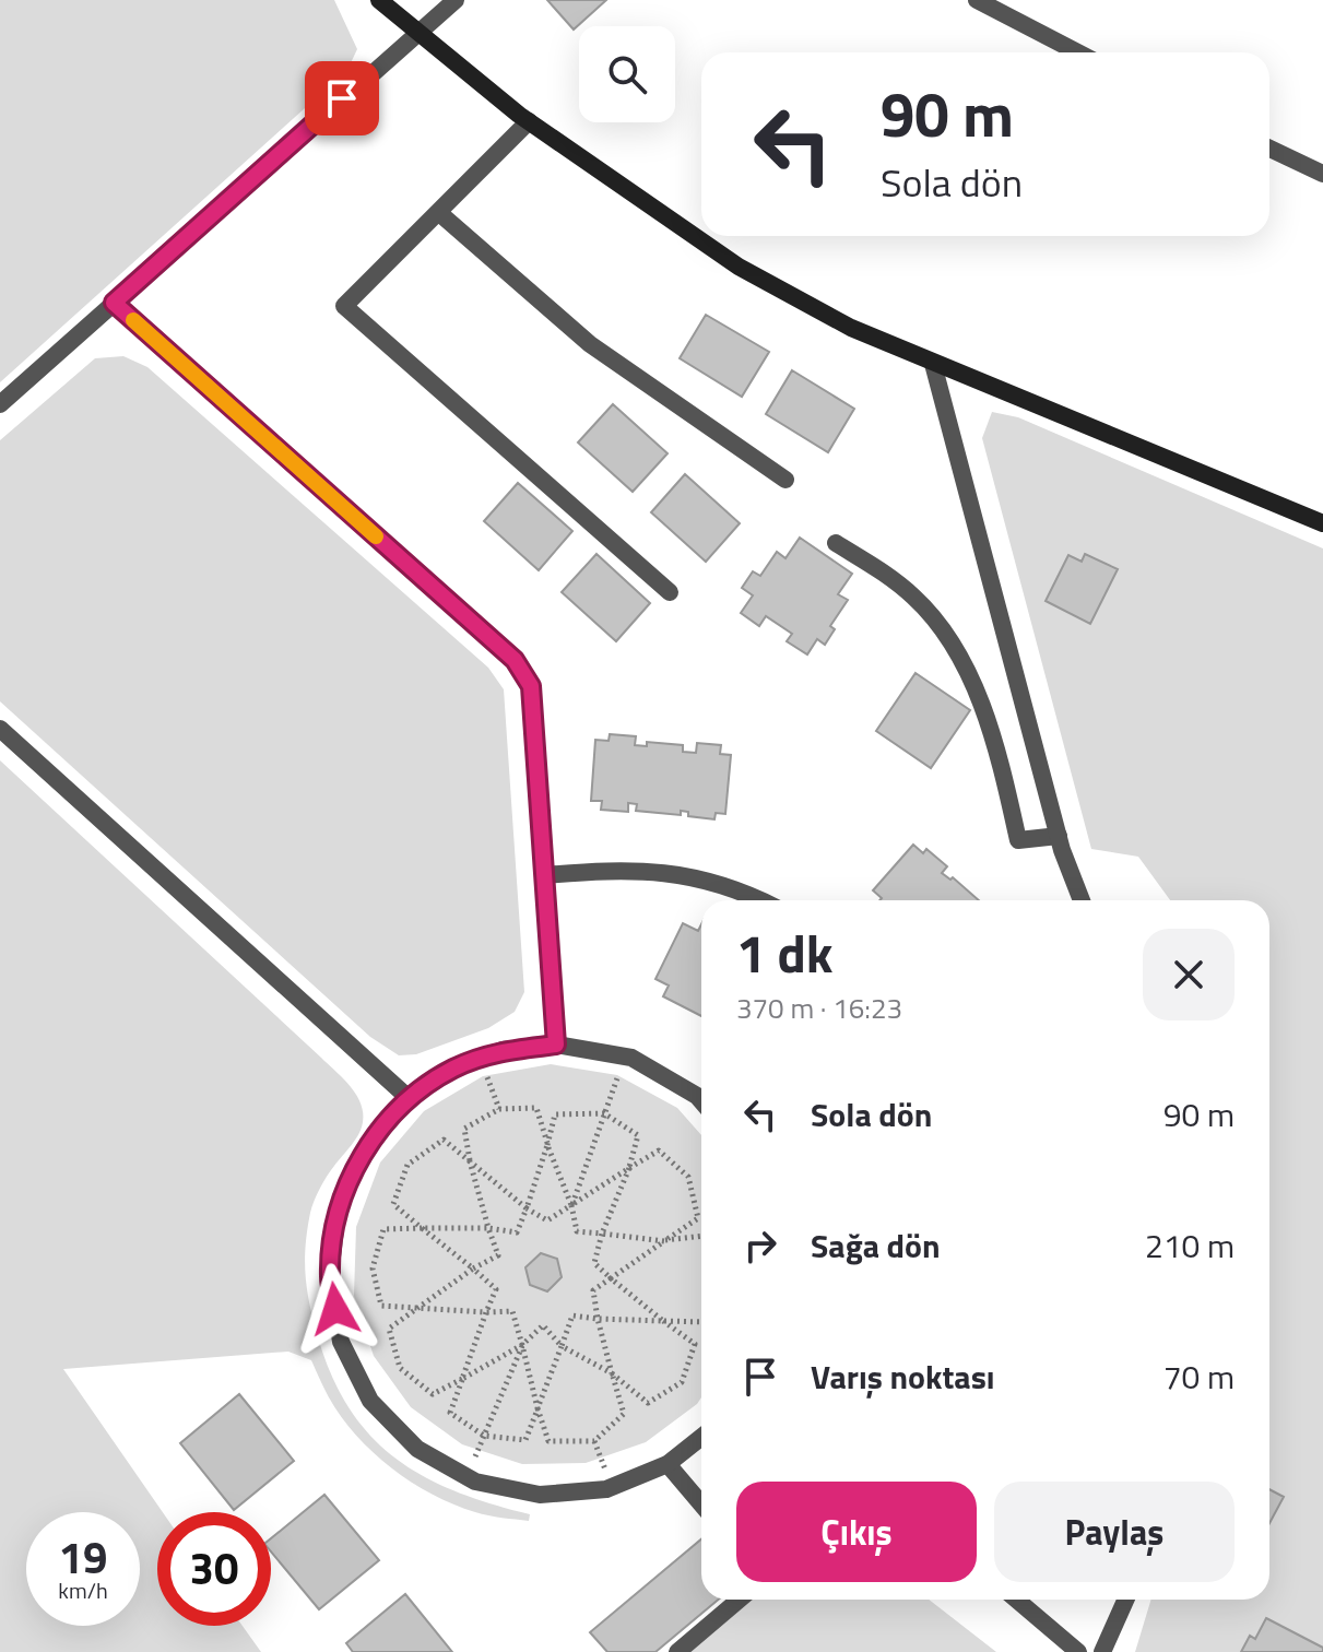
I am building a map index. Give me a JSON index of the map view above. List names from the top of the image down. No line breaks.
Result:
{"page":{"turn":["90 m","Sola dön"],"heading":["1 dk","370 m · 16:23"],"list":[{"name":"Sola dön","value":"90 m"},{"name":"Sağa dön","value":"210 m"},{"name":"Varış noktası","value":"70 m"}],"buttons":["Çıkış","Paylaş"],"speed":"19 km/h","limit":"30"}}
